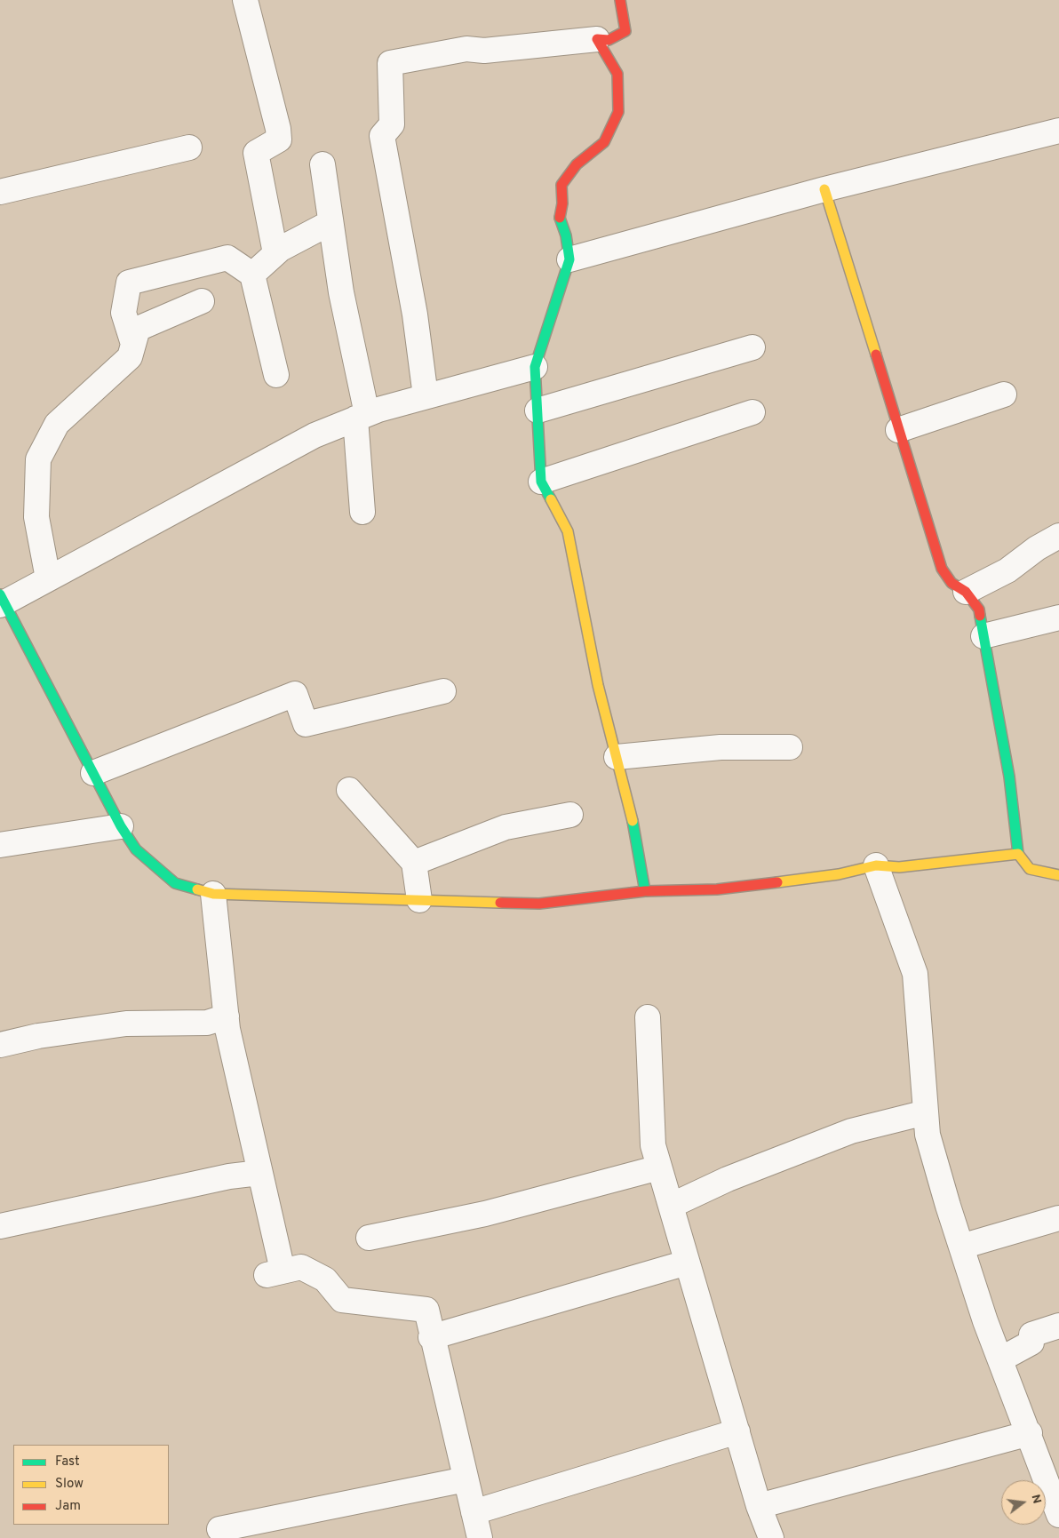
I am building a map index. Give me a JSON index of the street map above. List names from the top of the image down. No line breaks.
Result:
{"legend":["Fast","Slow","Jam"],"north":"right"}
